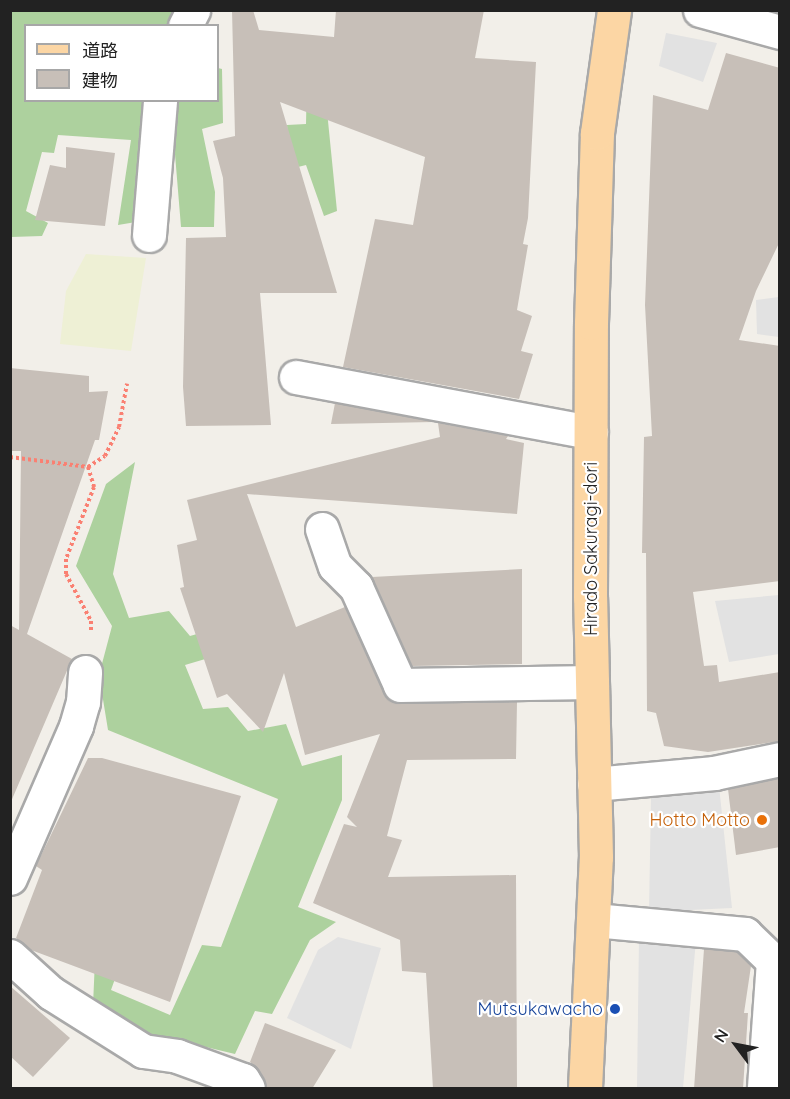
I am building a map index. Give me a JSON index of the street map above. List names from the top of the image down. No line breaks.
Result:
{"streets":{"main road":["Hirado Sakuragi-dori"]},"places":["Hotto Motto","Mutsukawacho"],"legend":["道路","建物"],"north":"top left"}
